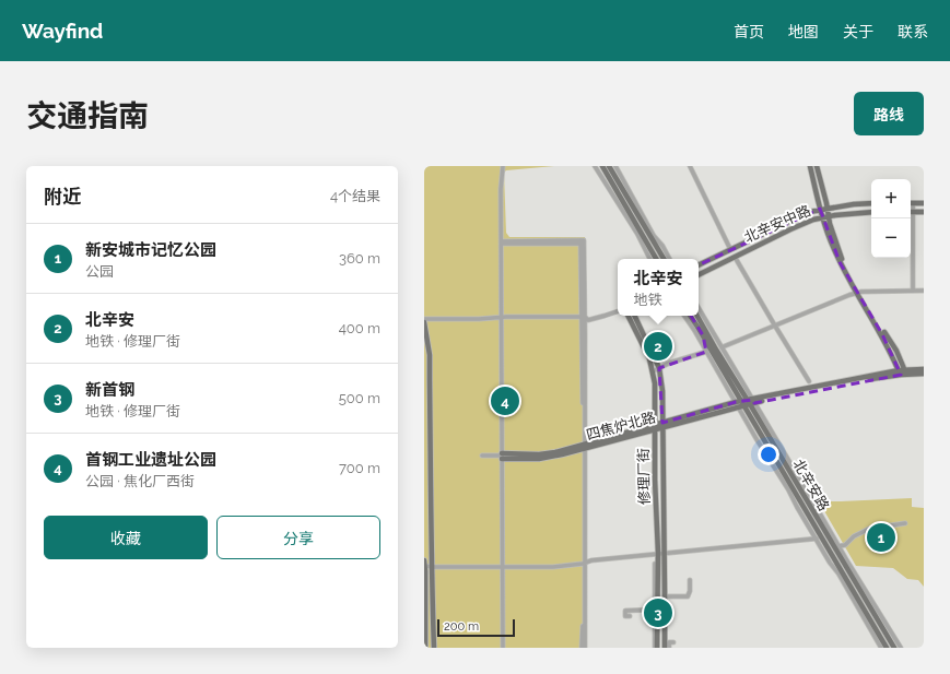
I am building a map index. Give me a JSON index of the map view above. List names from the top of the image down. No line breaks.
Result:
{"streets":{"main road":["北辛安中路","四焦炉北路","修理厂街","北辛安路"]},"crossings":[["四焦炉北路","修理厂街"],["四焦炉北路","北辛安路"]],"scale_bar":"200 m","page":{"header":"Wayfind","nav":["首页","地图","关于","联系"],"title":"交通指南","buttons":["路线",["收藏","分享"]],"heading":["附近","4个结果"],"map_buttons":["+","−"],"list":[{"mark":"1","name":"新安城市记忆公园","note":"公园","value":"360 m"},{"mark":"2","name":"北辛安","note":"地铁 · 修理厂街","value":"400 m"},{"mark":"3","name":"新首钢","note":"地铁 · 修理厂街","value":"500 m"},{"mark":"4","name":"首钢工业遗址公园","note":"公园 · 焦化厂西街","value":"700 m"}],"popup":["北辛安","地铁"],"pins":["2","4","1","3"],"scale":"200 m"}}
